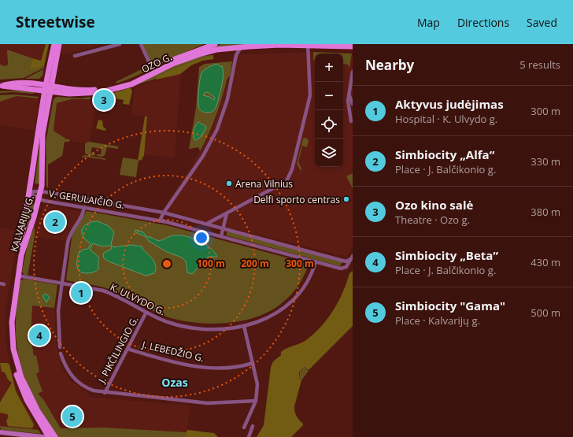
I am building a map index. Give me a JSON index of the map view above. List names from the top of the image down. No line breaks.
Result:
{"streets":{"main road":["OZO G.","KALVARIJŲ G."],"street":["V. GERULAIČIO G.","K. ULVYDO G.","J. PIKČILINGIO G.","J. LEBEDŽIO G."]},"crossings":[["OZO G.","KALVARIJŲ G."],["V. GERULAIČIO G.","KALVARIJŲ G."],["V. GERULAIČIO G.","K. ULVYDO G."],["KALVARIJŲ G.","K. ULVYDO G."],["K. ULVYDO G.","J. PIKČILINGIO G."],["J. PIKČILINGIO G.","J. LEBEDŽIO G."]],"districts":["Ozas"],"places":["Arena Vilnius","Delfi sporto centras"],"page":{"header":"Streetwise","nav":["Map","Directions","Saved"],"heading":["Nearby","5 results"],"map_buttons":["+","−"],"list":[{"mark":"1","name":"Aktyvus judėjimas","note":"Hospital · K. Ulvydo g.","value":"300 m"},{"mark":"2","name":"Simbiocity „Alfa“","note":"Place · J. Balčikonio g.","value":"330 m"},{"mark":"3","name":"Ozo kino salė","note":"Theatre · Ozo g.","value":"380 m"},{"mark":"4","name":"Simbiocity „Beta“","note":"Place · J. Balčikonio g.","value":"430 m"},{"mark":"5","name":"Simbiocity \"Gama\"","note":"Place · Kalvarijų g.","value":"500 m"}],"pins":["3","2","1","4","5"]},"rings":["100 m","200 m","300 m"]}
